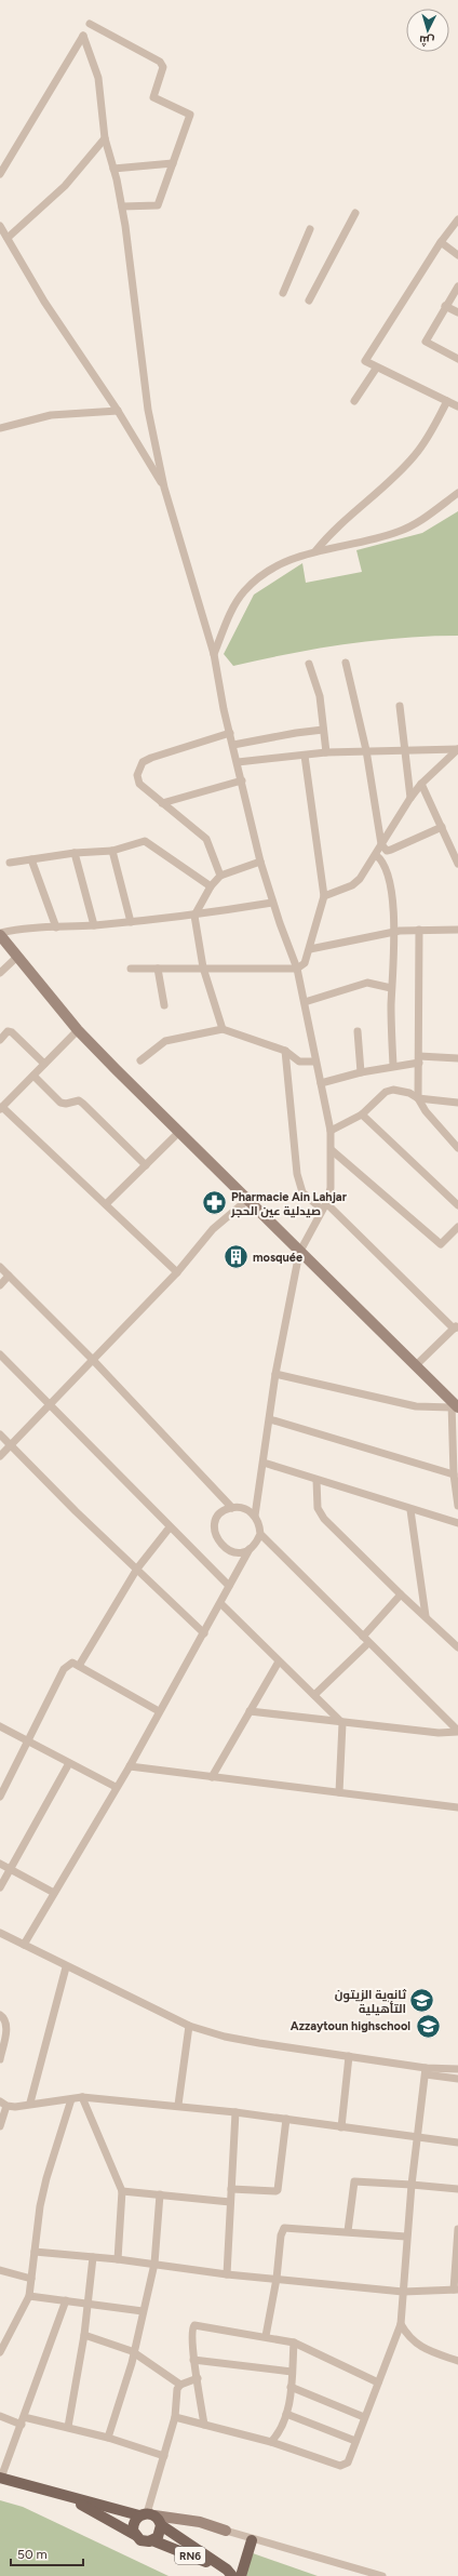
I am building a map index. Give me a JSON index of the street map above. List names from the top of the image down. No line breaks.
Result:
{"streets":{"main road":["RN6"]},"places":{"pharmacy":["Pharmacie Ain Lahjar صيدلية عين الحجر"],"building":["mosquée"],"school or university":["ثانوية الزيتون التأهيلية","Azzaytoun highschool"]},"scale_bar":"50 m","north":"bottom"}
